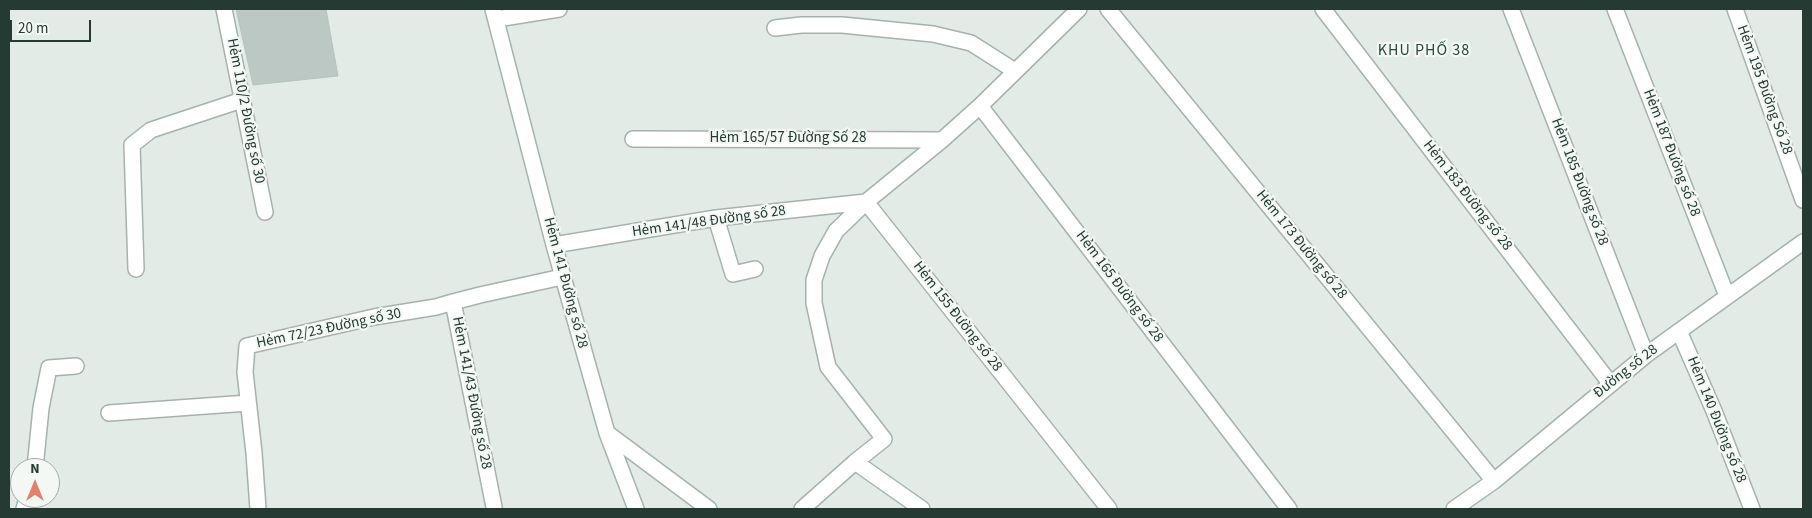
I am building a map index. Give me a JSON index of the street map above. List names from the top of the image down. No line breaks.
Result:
{"streets":{"street":["Hẻm 195 Đường Số 28","Hẻm 110/2 Đường số 30","Hẻm 165/57 Đường Số 28","Hẻm 187 Đường số 28","Hẻm 185 Đường số 28","Hẻm 183 Đường số 28","Hẻm 141/48 Đường số 28","Hẻm 173 Đường số 28","Hẻm 141 Đường số 28","Hẻm 165 Đường số 28","Hẻm 155 Đường số 28","Hẻm 72/23 Đường số 30","Đường số 28","Hẻm 141/43 Đường số 28","Hẻm 140 Đường số 28"]},"crossings":[["Hẻm 187 Đường số 28","Đường số 28"],["Hẻm 185 Đường số 28","Đường số 28"],["Hẻm 183 Đường số 28","Đường số 28"],["Hẻm 141/48 Đường số 28","Hẻm 141 Đường số 28"],["Hẻm 141/48 Đường số 28","Hẻm 155 Đường số 28"],["Hẻm 173 Đường số 28","Đường số 28"],["Hẻm 141 Đường số 28","Hẻm 141/43 Đường số 28"],["Hẻm 72/23 Đường số 30","Hẻm 141/43 Đường số 28"],["Đường số 28","Hẻm 140 Đường số 28"]],"districts":["KHU PHỐ 38"],"scale_bar":"20 m","north":"top"}
